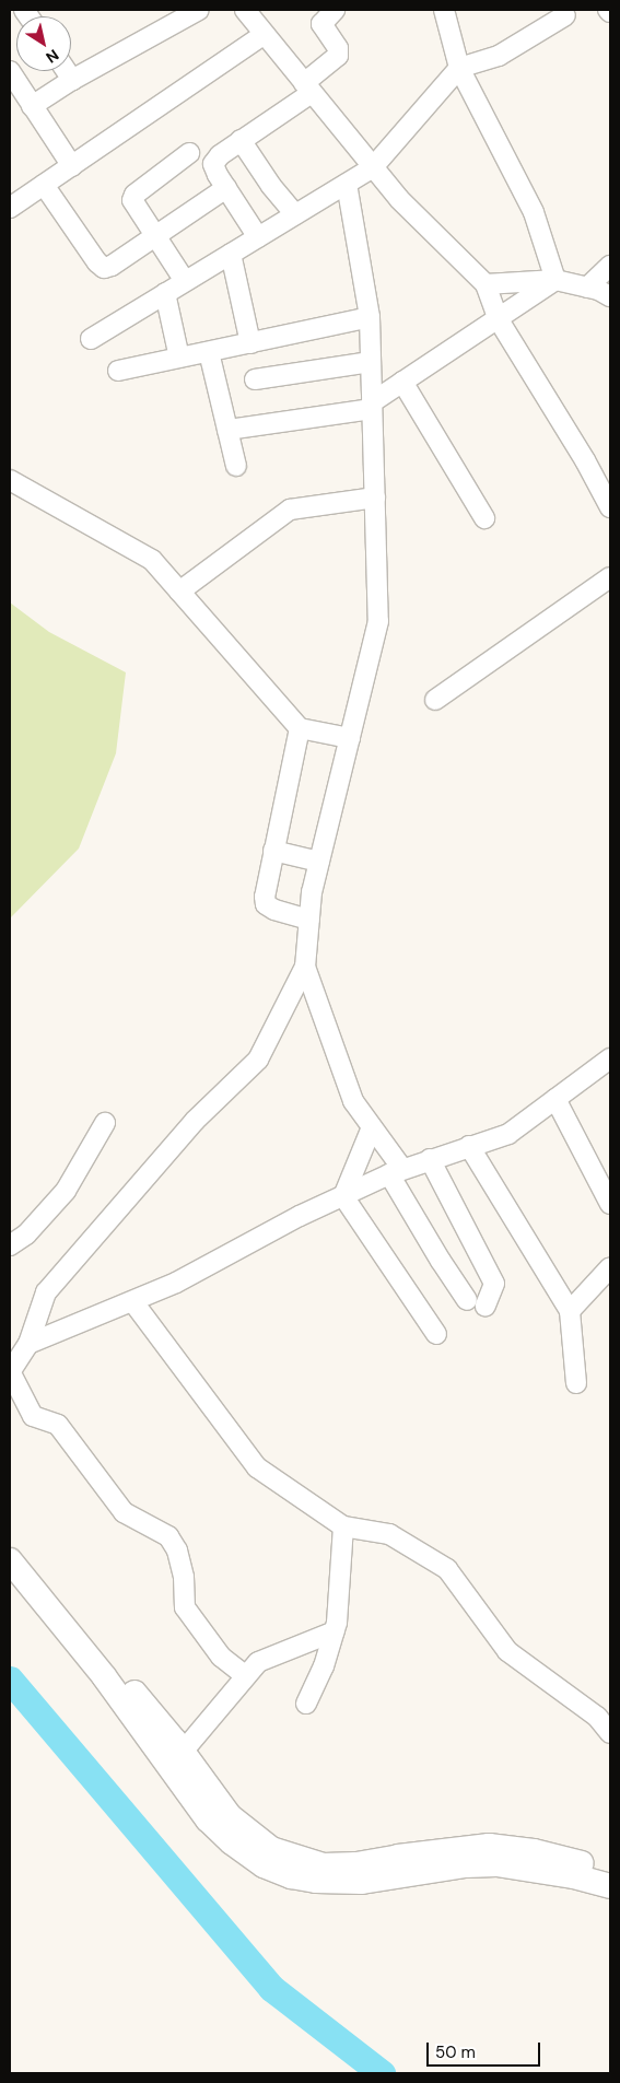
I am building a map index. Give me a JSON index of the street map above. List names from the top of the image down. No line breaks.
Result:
{"scale_bar":"50 m","north":"bottom right"}
